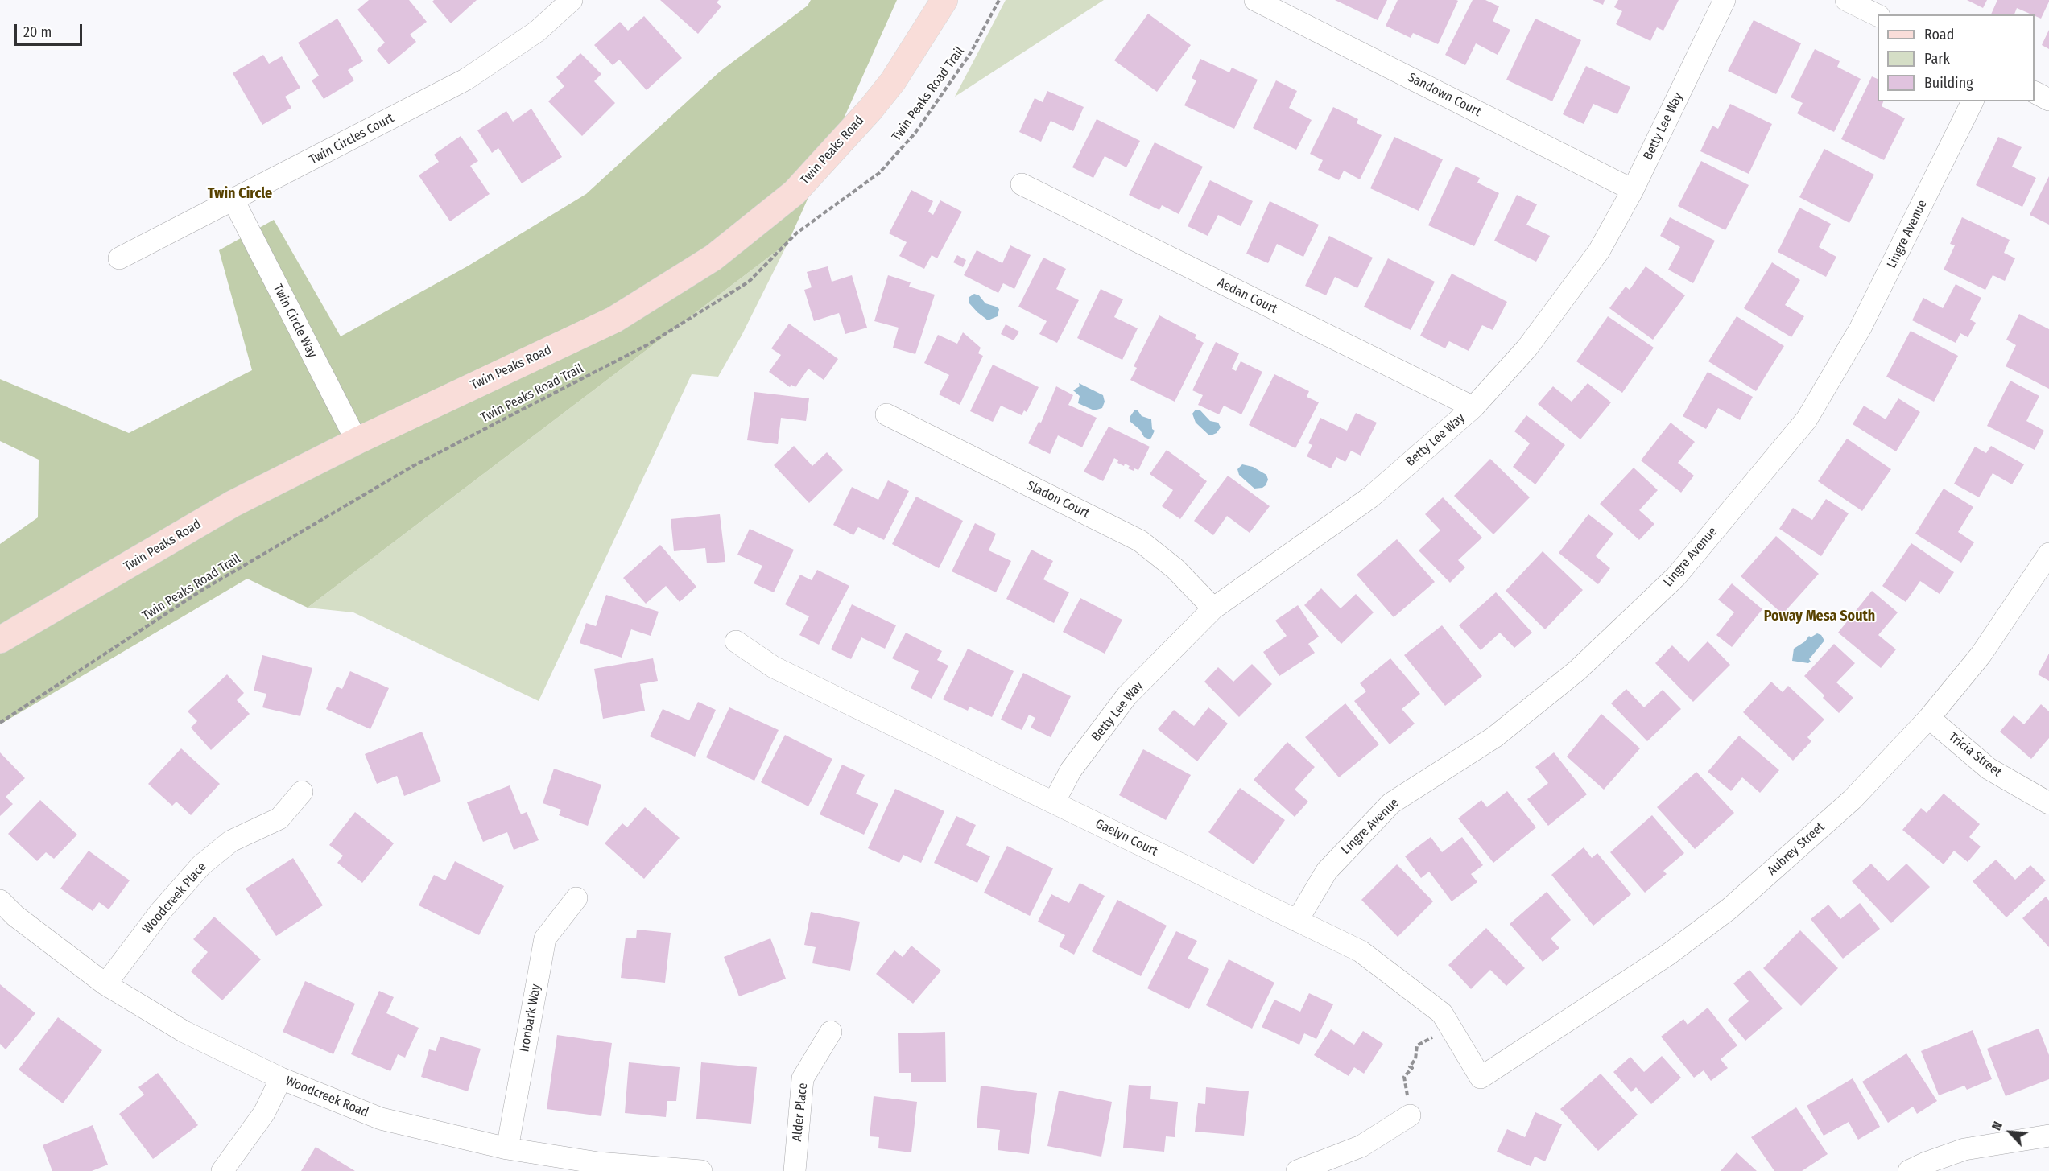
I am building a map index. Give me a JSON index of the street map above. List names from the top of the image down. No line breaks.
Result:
{"streets":{"main road":["Twin Peaks Road"],"street":["Sandown Court","Betty Lee Way","Twin Circles Court","Lingre Avenue","Aedan Court","Twin Circle Way","Sladon Court","Tricia Street","Gaelyn Court","Aubrey Street","Woodcreek Place","Ironbark Way","Woodcreek Road","Alder Place"],"path":["Twin Peaks Road Trail"]},"crossings":[["Sandown Court","Betty Lee Way"],["Betty Lee Way","Aedan Court"],["Betty Lee Way","Sladon Court"],["Betty Lee Way","Gaelyn Court"],["Twin Circles Court","Twin Circle Way"],["Twin Peaks Road","Twin Circle Way"],["Lingre Avenue","Gaelyn Court"],["Tricia Street","Aubrey Street"],["Gaelyn Court","Aubrey Street"],["Woodcreek Place","Woodcreek Road"],["Ironbark Way","Woodcreek Road"]],"districts":["Twin Circle","Poway Mesa South"],"legend":["Road","Park","Building"],"scale_bar":"20 m","north":"top left"}
